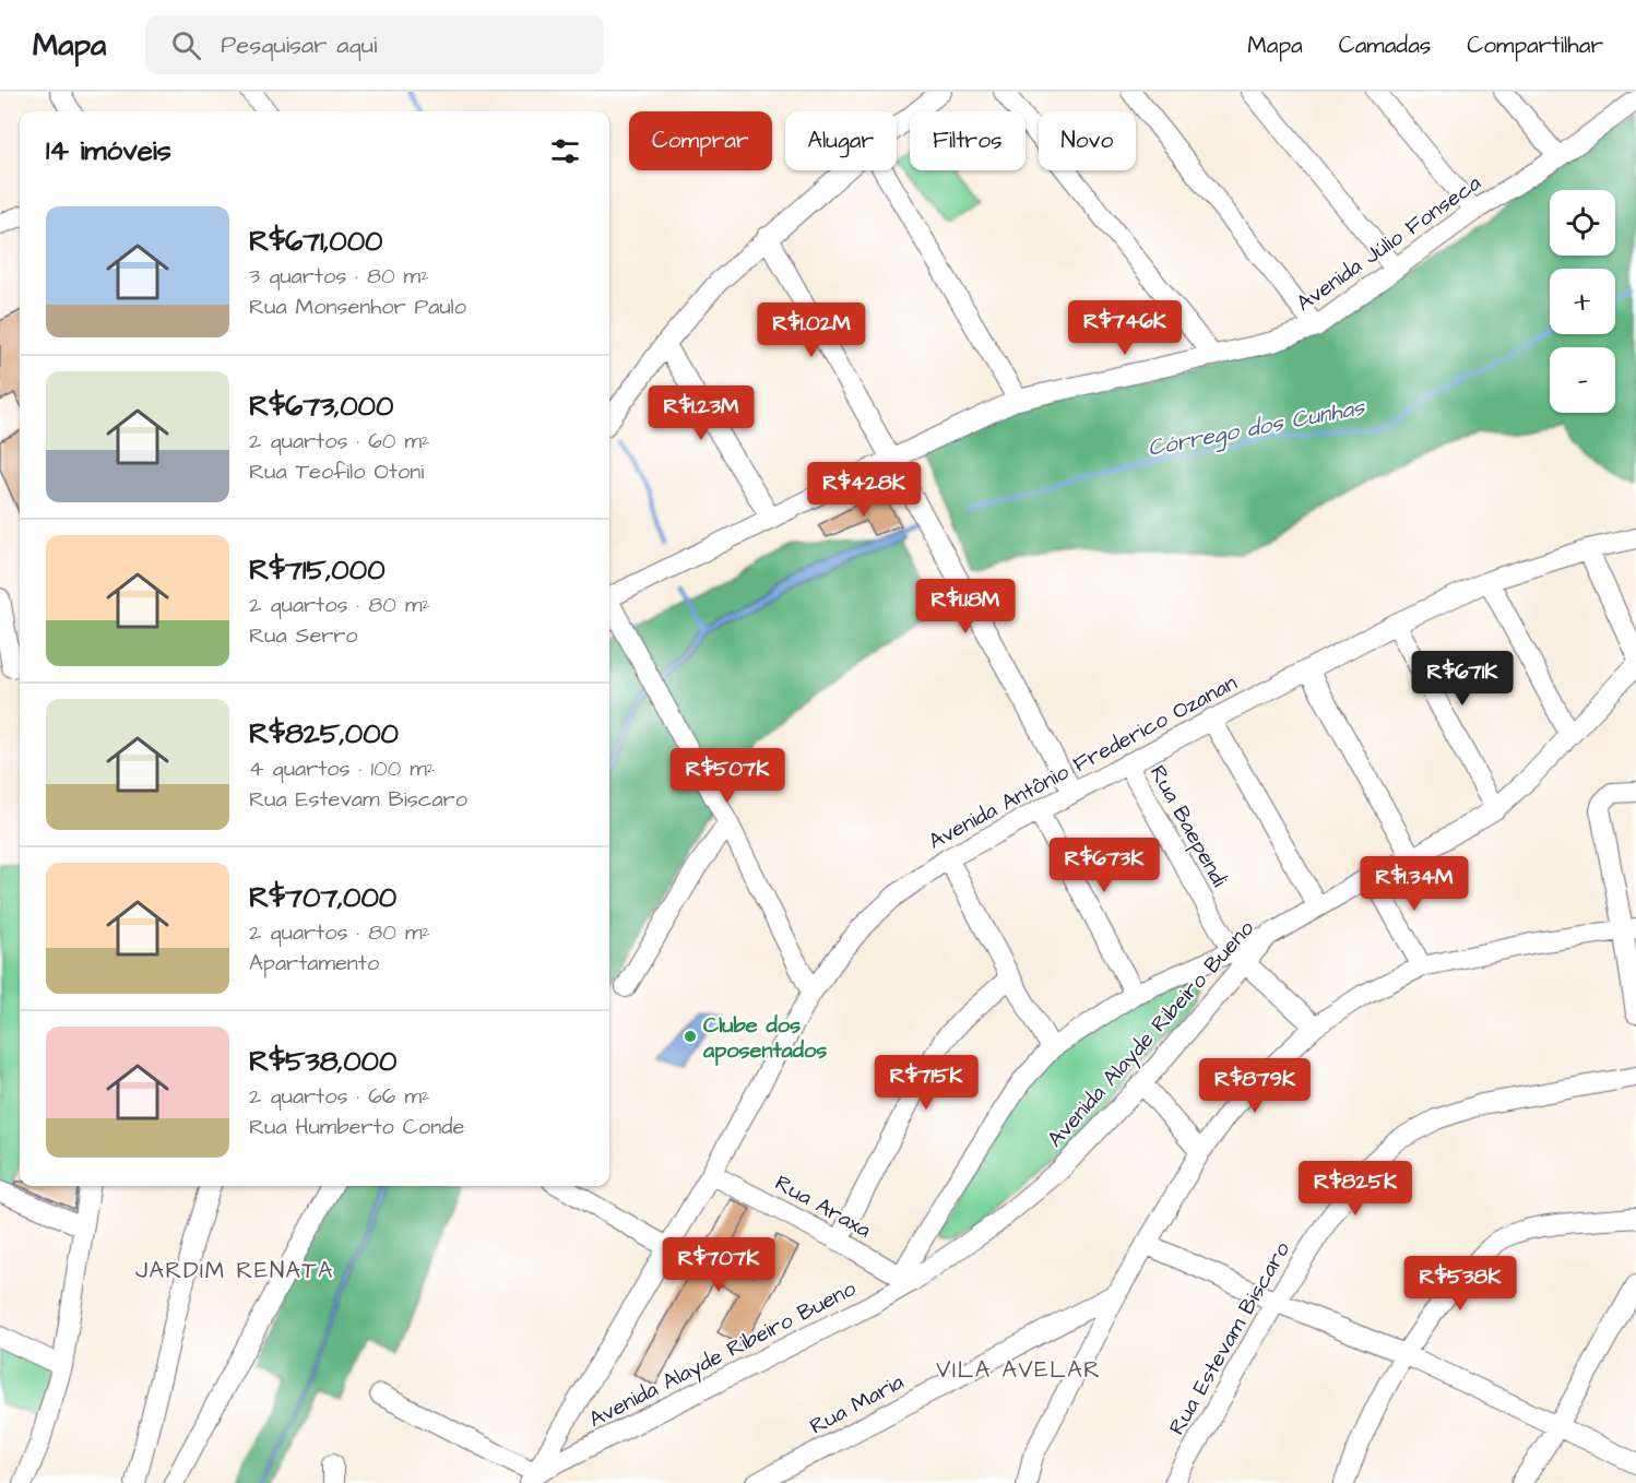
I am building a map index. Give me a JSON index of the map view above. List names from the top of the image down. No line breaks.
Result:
{"streets":{"street":["Avenida Júlio Fonseca","Avenida Antônio Frederico Ozanan","Rua Baependi","Avenida Alayde Ribeiro Bueno","Rua Araxa","Rua Estevam Biscaro","Rua Maria"]},"crossings":[["Avenida Antônio Frederico Ozanan","Rua Baependi"],["Avenida Antônio Frederico Ozanan","Avenida Alayde Ribeiro Bueno"],["Avenida Antônio Frederico Ozanan","Rua Araxa"],["Rua Baependi","Avenida Alayde Ribeiro Bueno"],["Avenida Alayde Ribeiro Bueno","Rua Araxa"]],"districts":["JARDIM RENATA","VILA AVELAR"],"water":["Córrego dos Cunhas"],"places":["Clube dos aposentados"],"page":{"header":"Mapa","search":"Pesquisar aqui","nav":["Mapa","Camadas","Compartilhar"],"chip":["Comprar","Alugar","Filtros","Novo"],"heading":"14 imóveis","map_buttons":["+","−"],"list":[{"name":"R$671,000","note":"3 quartos · 80 m² · Rua Monsenhor Paulo"},{"name":"R$673,000","note":"2 quartos · 60 m² · Rua Teofilo Otoni"},{"name":"R$715,000","note":"2 quartos · 80 m² · Rua Serro"},{"name":"R$825,000","note":"4 quartos · 100 m² · Rua Estevam Biscaro"},{"name":"R$707,000","note":"2 quartos · 80 m² · Apartamento"},{"name":"R$538,000","note":"2 quartos · 66 m² · Rua Humberto Conde"}],"price":["R$746K","R$1.02M","R$1.23M","R$428K","R$1.18M","R$671K","R$507K","R$673K","R$1.34M","R$715K","R$879K","R$825K","R$707K","R$538K"]}}
